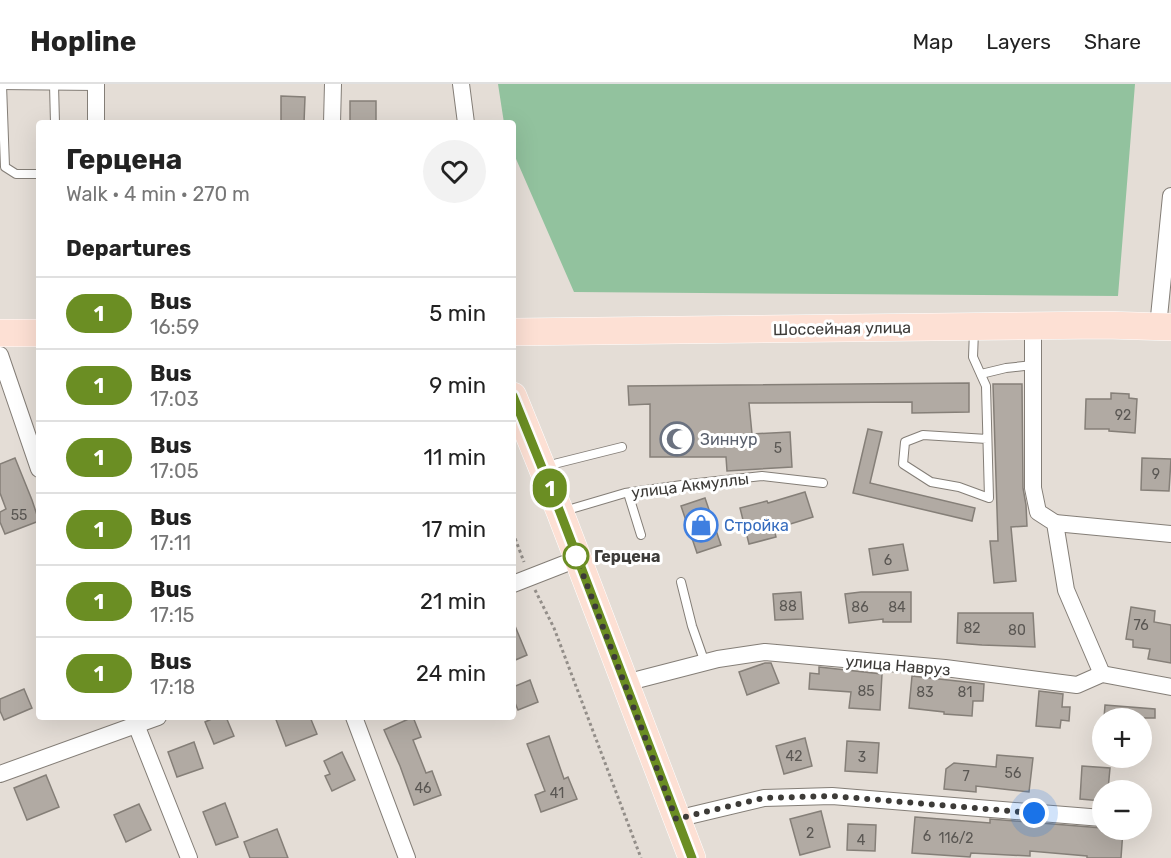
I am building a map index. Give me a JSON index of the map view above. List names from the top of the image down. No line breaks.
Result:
{"streets":{"main road":["Шоссейная улица"],"street":["улица Навруз"],"lane":["улица Акмуллы"]},"places":{"mosque":["Зиннур"],"shop":["Стройка"],"other":["Герцена"]},"lines":["bus line 1"],"house_numbers":["92","5","9","55","6","88","86","84","76","82","80","85","83","81","42","3","56","7","46","41","2","6","116/2","4"],"page":{"header":"Hopline","nav":["Map","Layers","Share"],"on_map":"1","heading":[["Герцена","Walk · 4 min · 270 m"],"Departures"],"list":[{"mark":"1","name":"Bus","note":"16:59","value":"5 min"},{"mark":"1","name":"Bus","note":"17:03","value":"9 min"},{"mark":"1","name":"Bus","note":"17:05","value":"11 min"},{"mark":"1","name":"Bus","note":"17:11","value":"17 min"},{"mark":"1","name":"Bus","note":"17:15","value":"21 min"},{"mark":"1","name":"Bus","note":"17:18","value":"24 min"}],"map_buttons":["+","−"]}}
